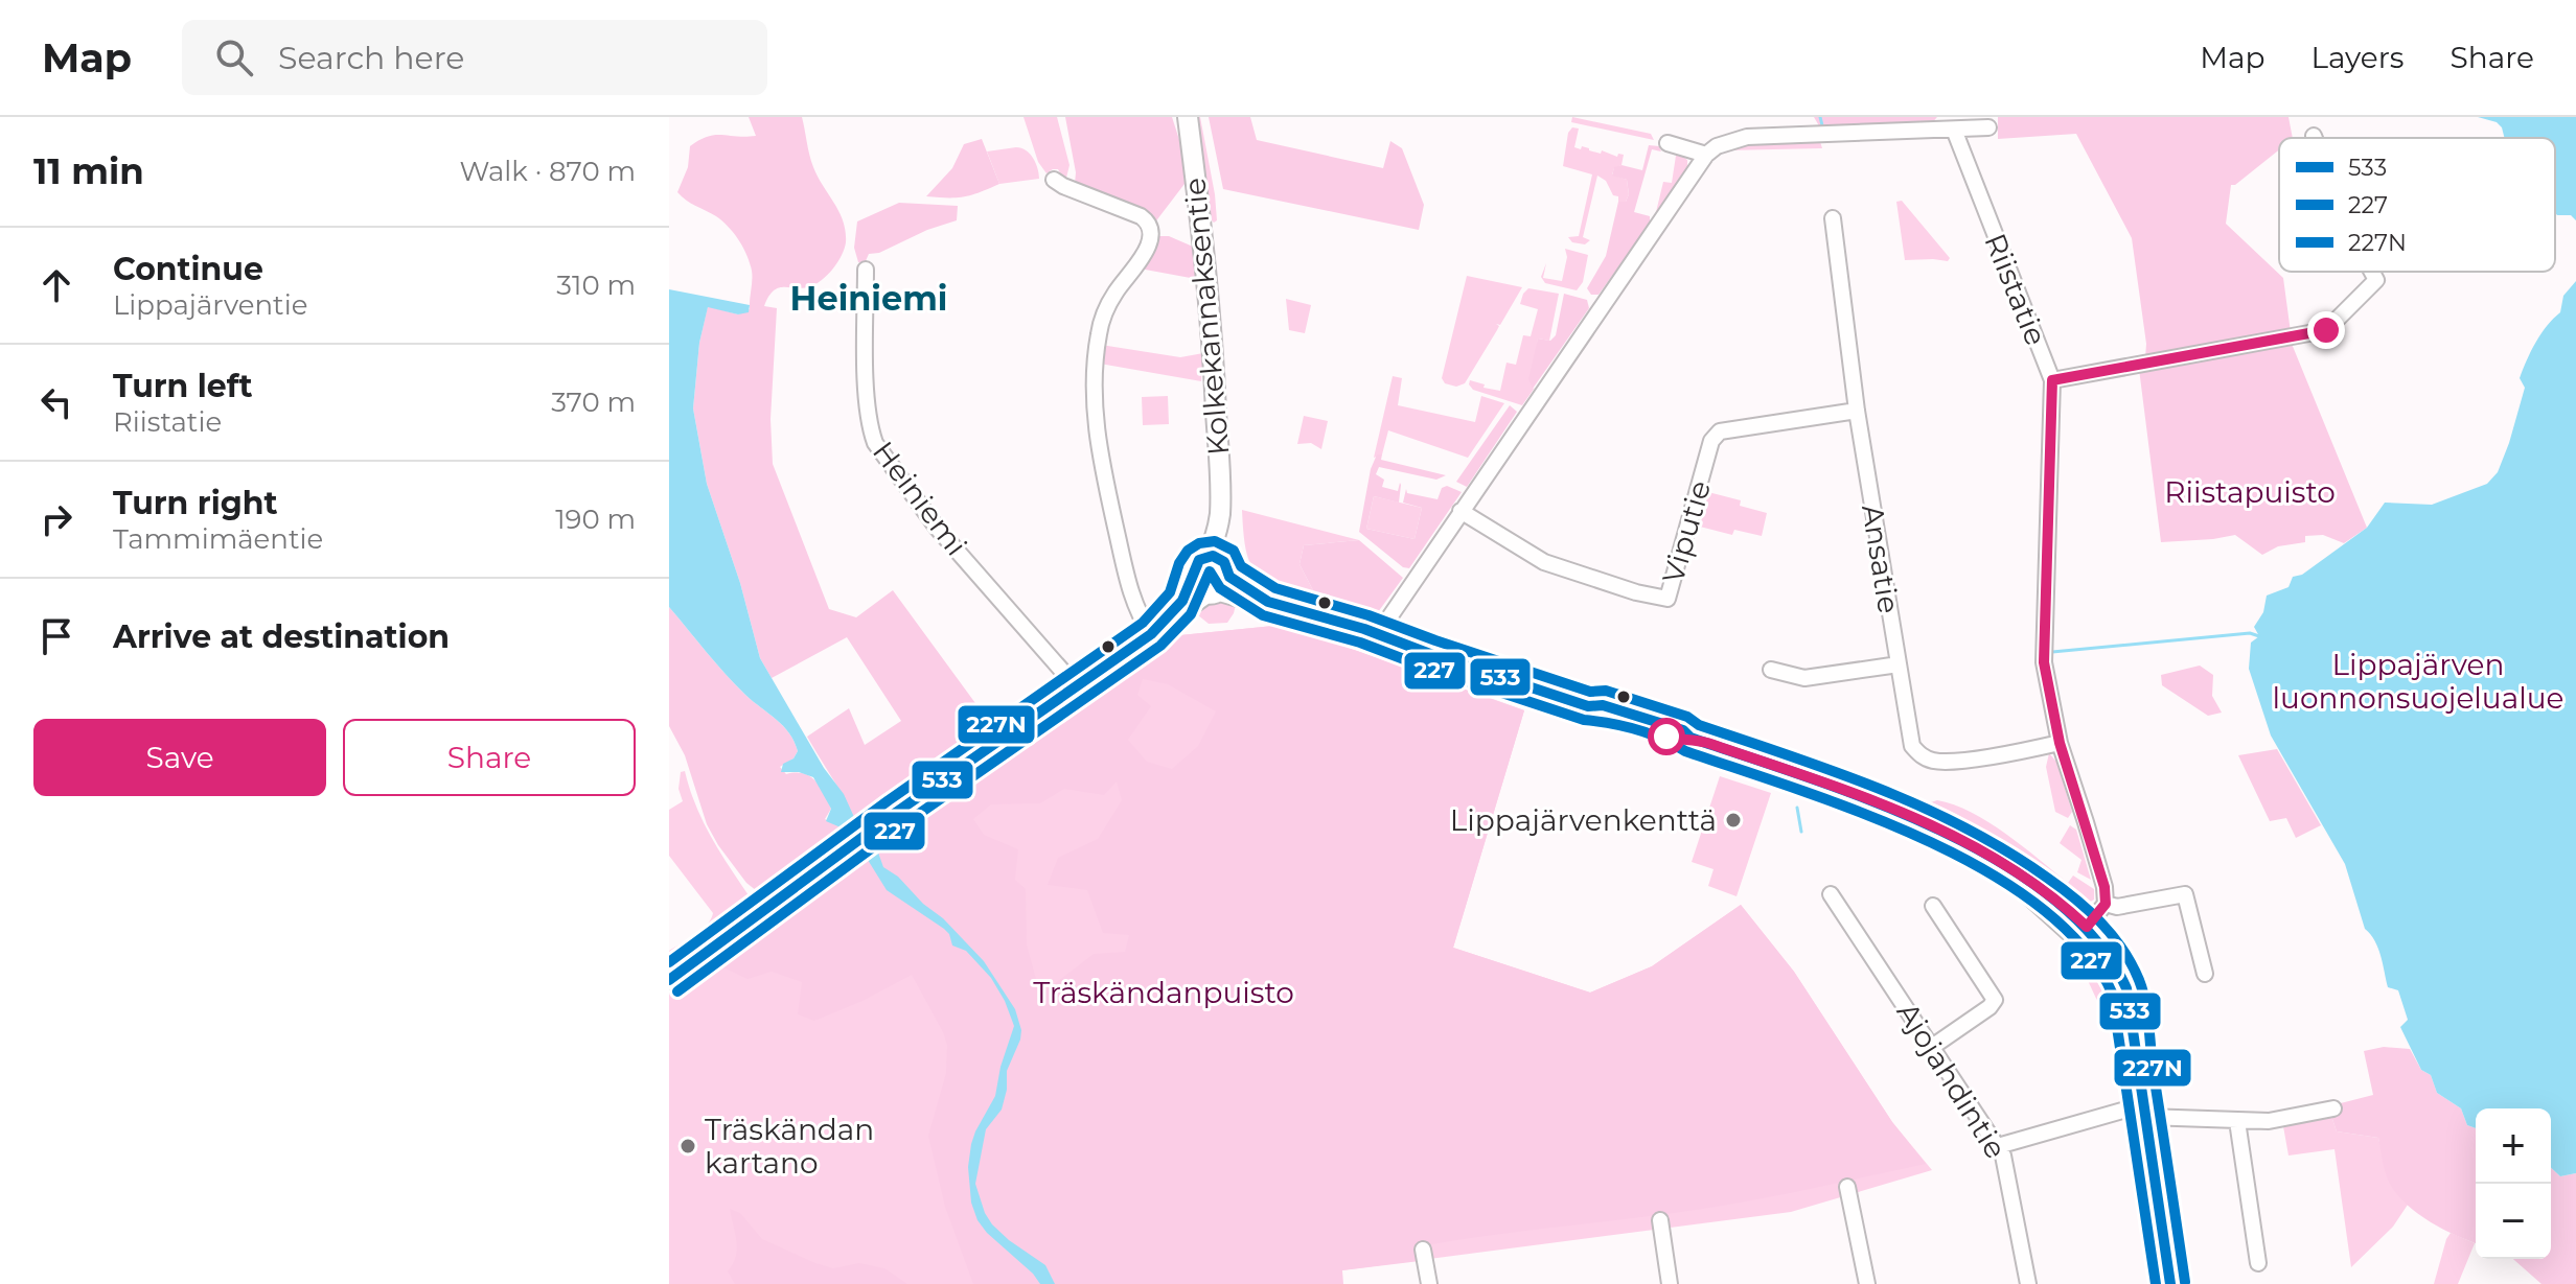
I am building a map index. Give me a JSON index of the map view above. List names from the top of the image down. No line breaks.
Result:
{"streets":{"main road":["Kolkekannaksentie"],"street":["Riistatie","Heiniemi","Viputie","Ansatie","Ajojahdintie"]},"crossings":[["Riistatie","Ansatie"],["Viputie","Ansatie"]],"districts":["Heiniemi"],"parks":["Riistapuisto","Lippajärven luonnonsuojelualue","Träskändanpuisto"],"places":["Lippajärvenkenttä","Träskändan kartano"],"lines":["transit line 227N","transit line 533","transit line 227"],"legend":["533","227","227N"],"page":{"header":"Map","search":"Search here","nav":["Map","Layers","Share"],"heading":["11 min","Walk · 870 m"],"list":[["Continue","Lippajärventie","310 m"],["Turn left","Riistatie","370 m"],["Turn right","Tammimäentie","190 m"],"Arrive at destination"],"buttons":["Save","Share"],"map_buttons":["+","−"]}}
